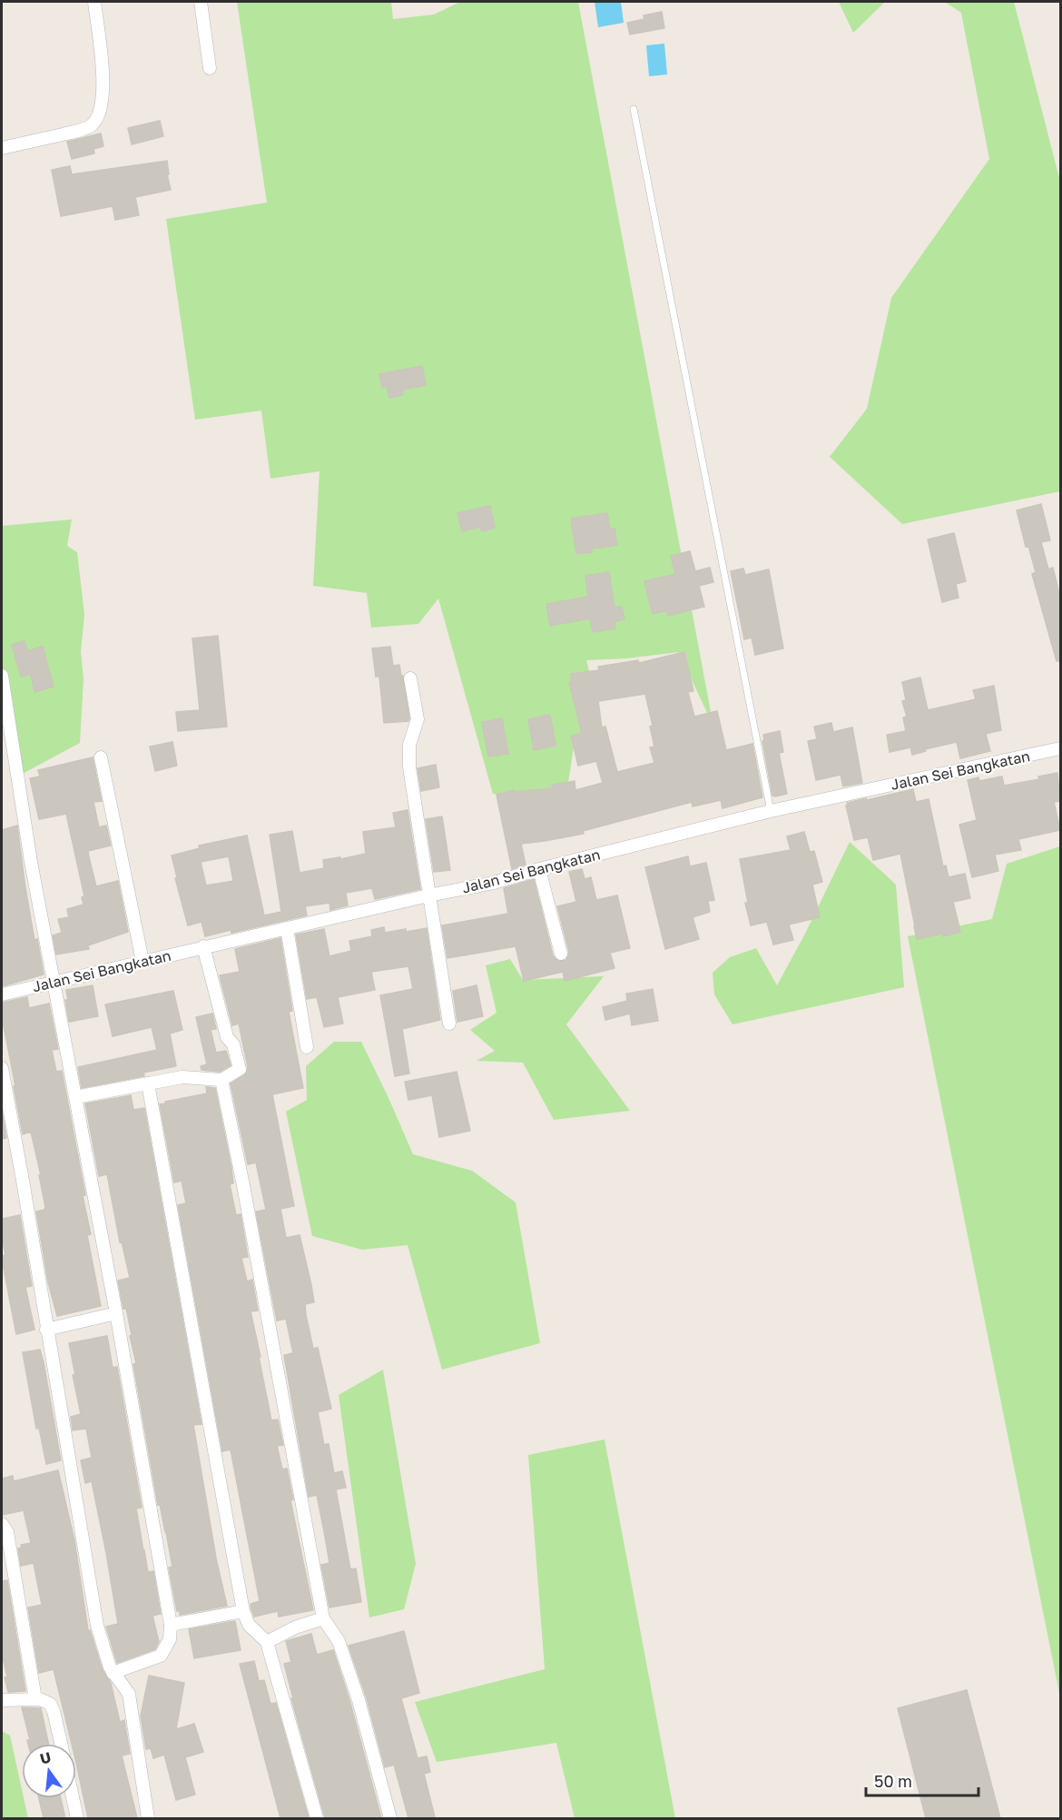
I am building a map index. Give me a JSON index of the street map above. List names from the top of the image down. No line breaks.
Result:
{"streets":{"street":["Jalan Sei Bangkatan"]},"scale_bar":"50 m","north":"top"}
